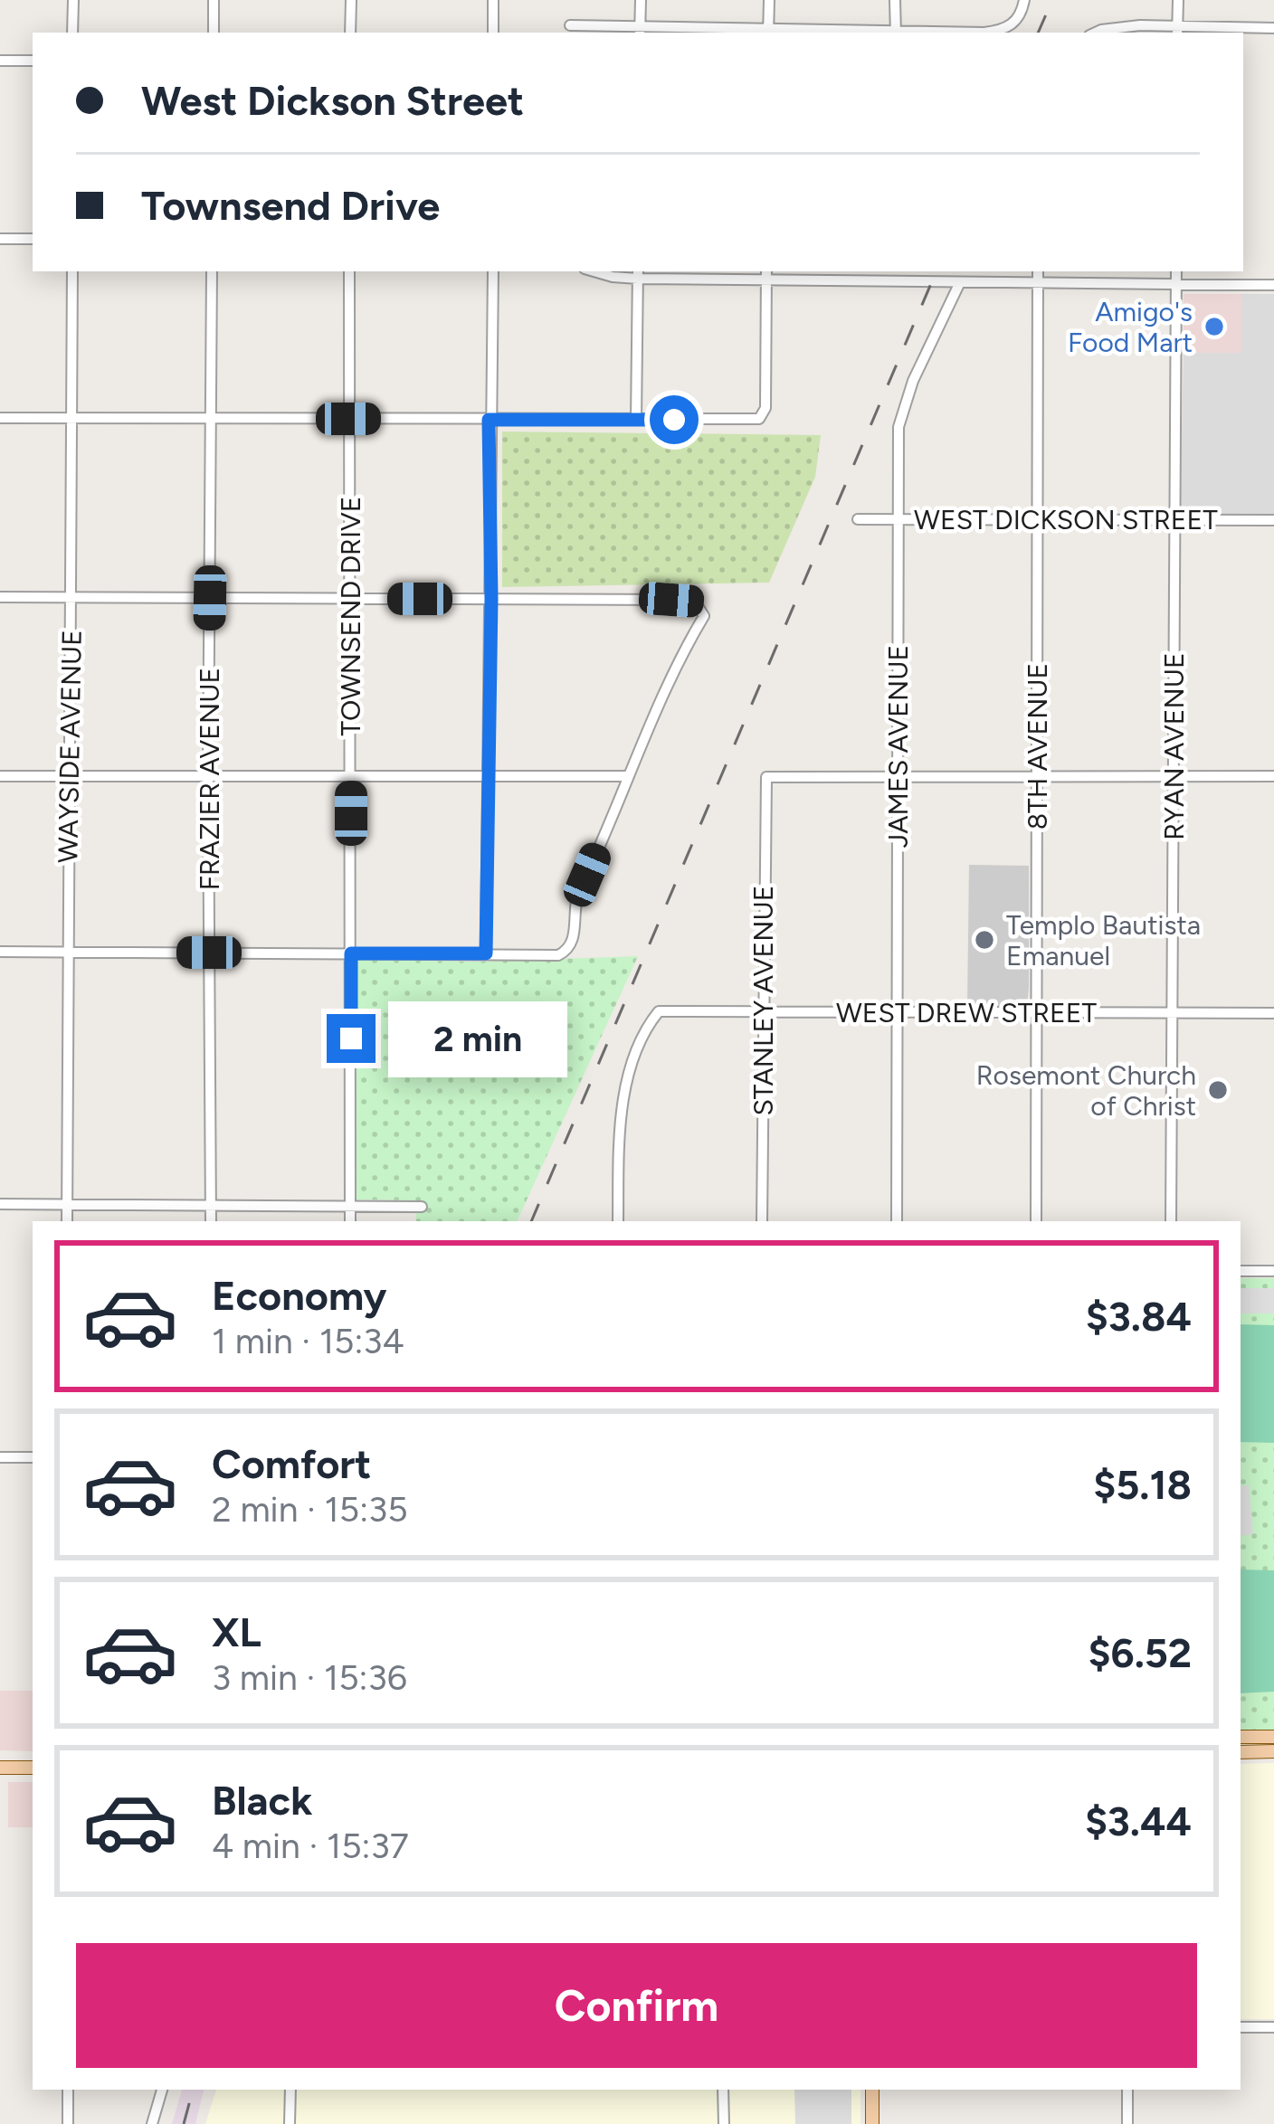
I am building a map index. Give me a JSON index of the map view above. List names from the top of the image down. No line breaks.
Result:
{"streets":{"street":["WEST DICKSON STREET","TOWNSEND DRIVE","WAYSIDE AVENUE","JAMES AVENUE","8TH AVENUE","RYAN AVENUE","FRAZIER AVENUE","STANLEY AVENUE","WEST DREW STREET"]},"crossings":[["WEST DICKSON STREET","JAMES AVENUE"],["WEST DICKSON STREET","8TH AVENUE"],["WEST DICKSON STREET","RYAN AVENUE"],["JAMES AVENUE","STANLEY AVENUE"],["JAMES AVENUE","WEST DREW STREET"],["8TH AVENUE","WEST DREW STREET"],["RYAN AVENUE","WEST DREW STREET"],["STANLEY AVENUE","WEST DREW STREET"]],"places":["Amigo's Food Mart","Templo Bautista Emanuel","Rosemont Church of Christ"],"page":{"banner":["West Dickson Street","Townsend Drive"],"bubble":"2 min","list":[{"name":"Economy","note":"1 min · 15:34","value":"$3.84"},{"name":"Comfort","note":"2 min · 15:35","value":"$5.18"},{"name":"XL","note":"3 min · 15:36","value":"$6.52"},{"name":"Black","note":"4 min · 15:37","value":"$3.44"}],"buttons":"Confirm"}}
